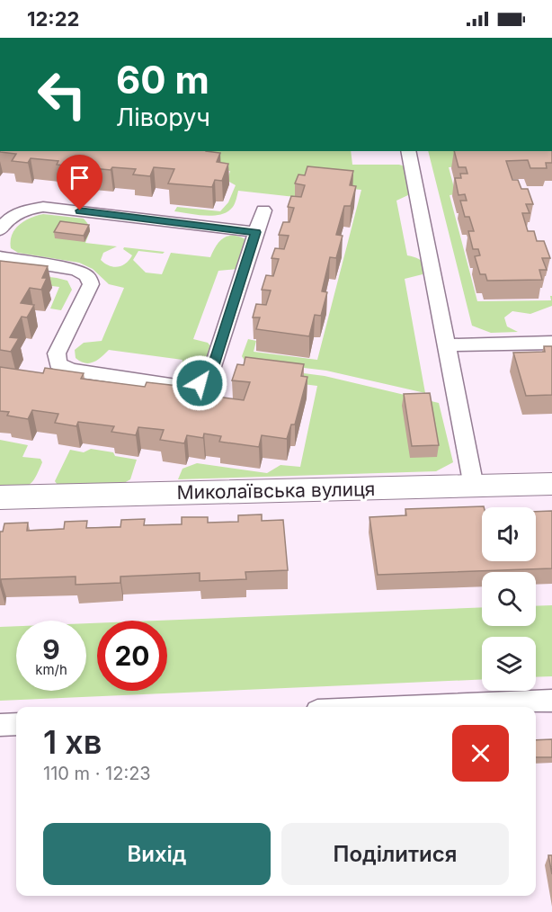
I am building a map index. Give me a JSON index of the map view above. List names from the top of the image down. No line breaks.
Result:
{"streets":{"street":["Миколаївська вулиця"]},"page":{"status":"12:22","turn":["60 m","Ліворуч"],"speed":"9 km/h","limit":"20","heading":["1 хв","110 m · 12:23"],"buttons":["Вихід","Поділитися"]}}
